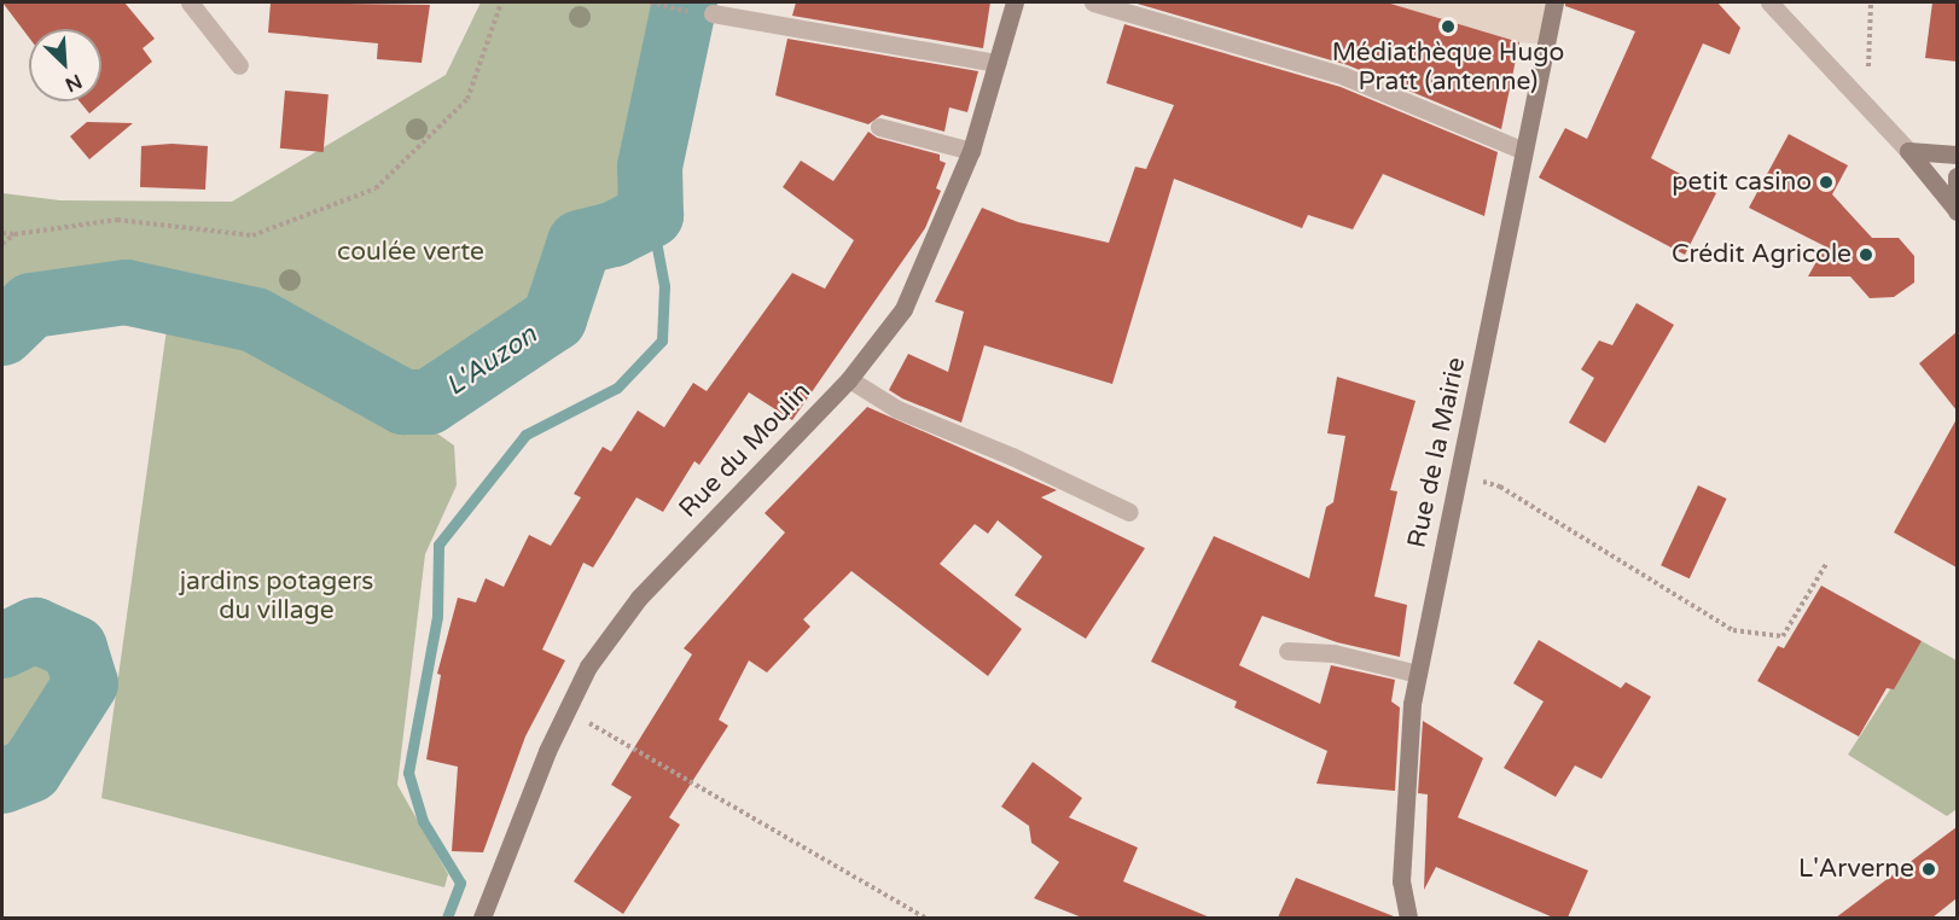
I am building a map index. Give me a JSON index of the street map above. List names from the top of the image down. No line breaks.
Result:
{"streets":{"main road":["Rue du Moulin","Rue de la Mairie"]},"water":["L'Auzon"],"parks":["coulée verte","jardins potagers du village"],"places":["Médiathèque Hugo Pratt (antenne)","petit casino","Crédit Agricole","L'Arverne"],"north":"bottom right"}
